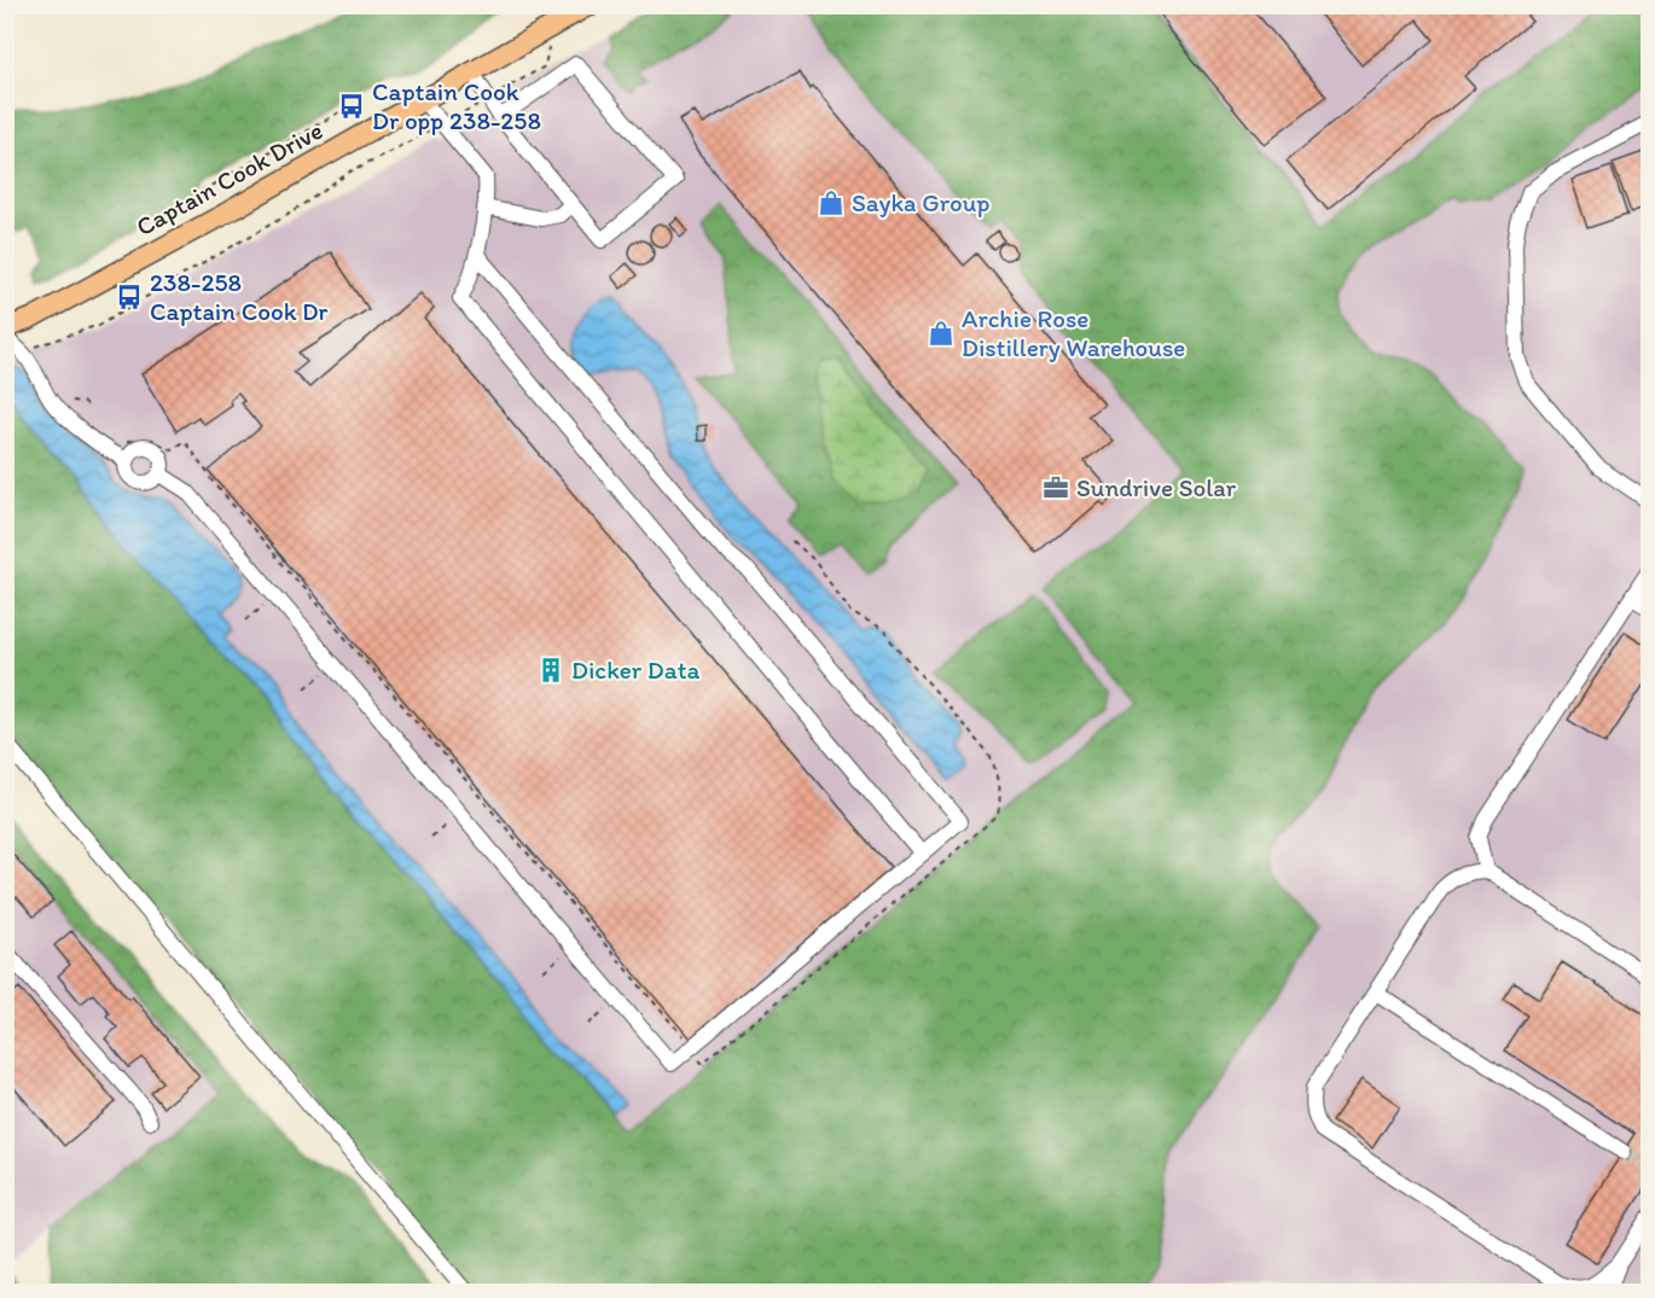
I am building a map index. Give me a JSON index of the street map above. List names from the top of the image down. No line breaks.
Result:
{"streets":{"main road":["Captain Cook Drive"]},"places":{"bus stop":["Captain Cook Dr opp 238-258","238-258 Captain Cook Dr"],"shop":["Sayka Group","Archie Rose Distillery Warehouse"],"office":["Sundrive Solar"],"building":["Dicker Data"]}}
